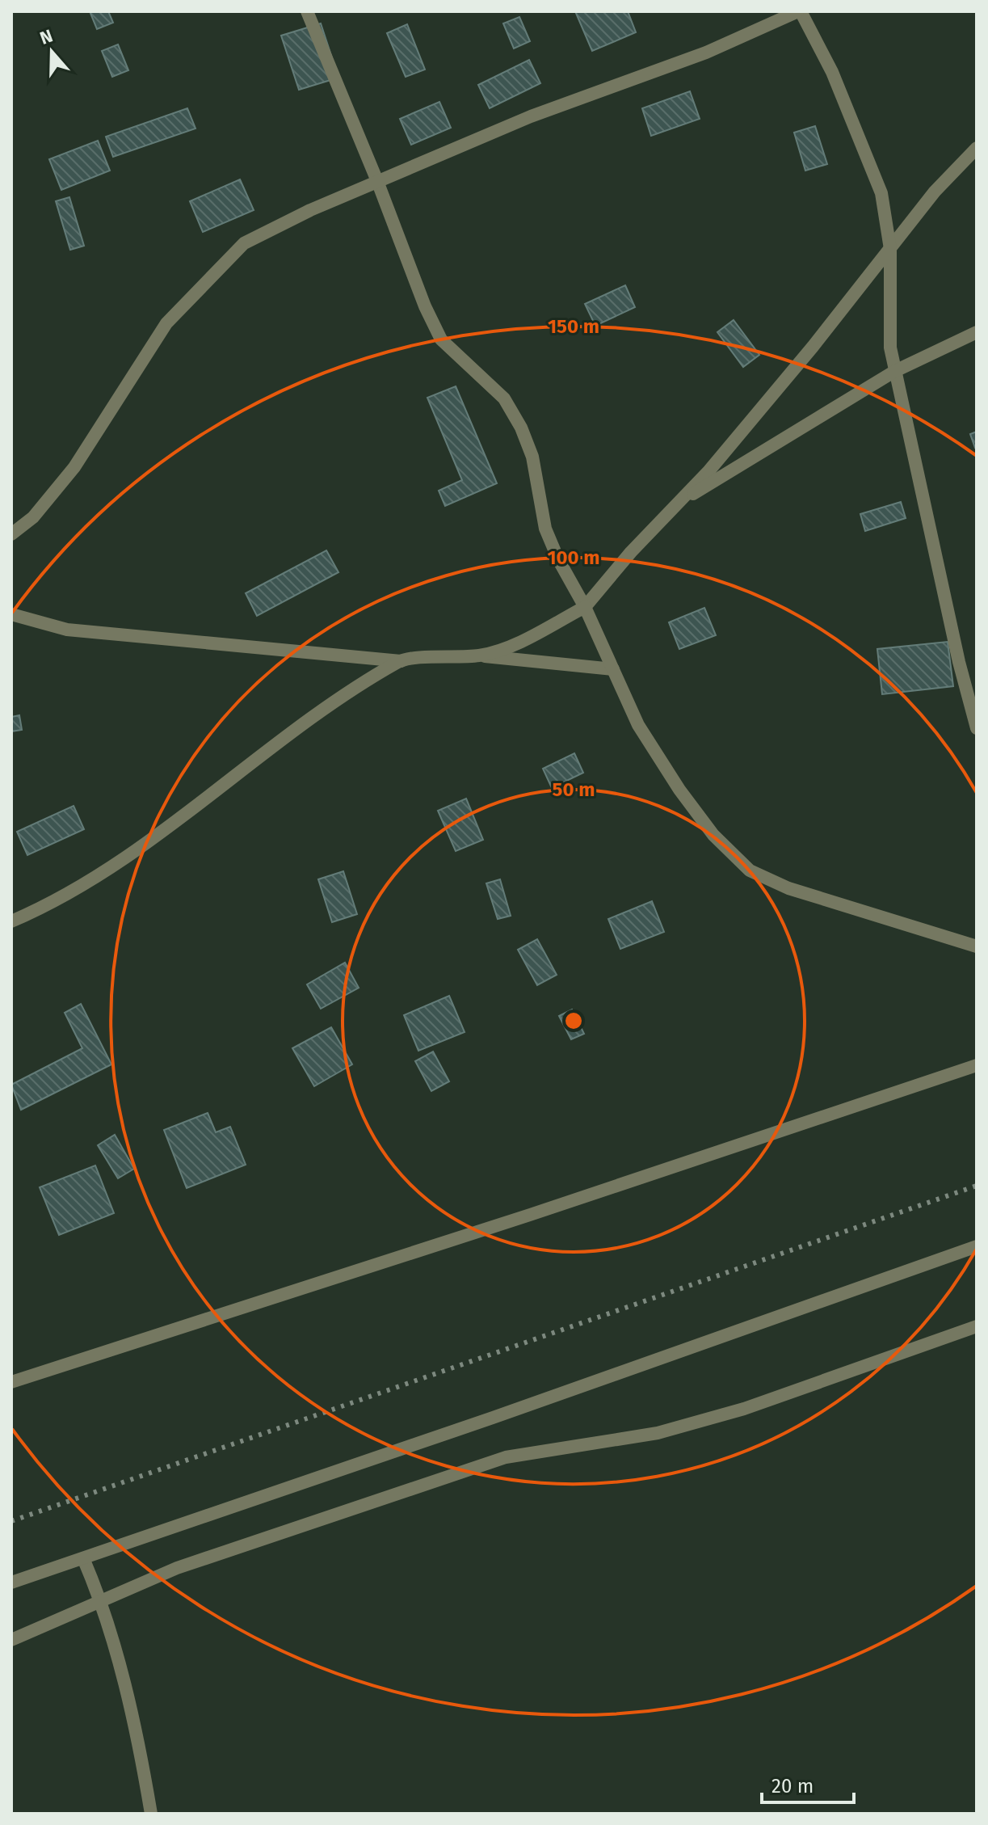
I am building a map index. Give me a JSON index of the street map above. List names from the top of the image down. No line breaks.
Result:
{"scale_bar":"20 m","north":"top","rings":["150 m","100 m","50 m"]}
